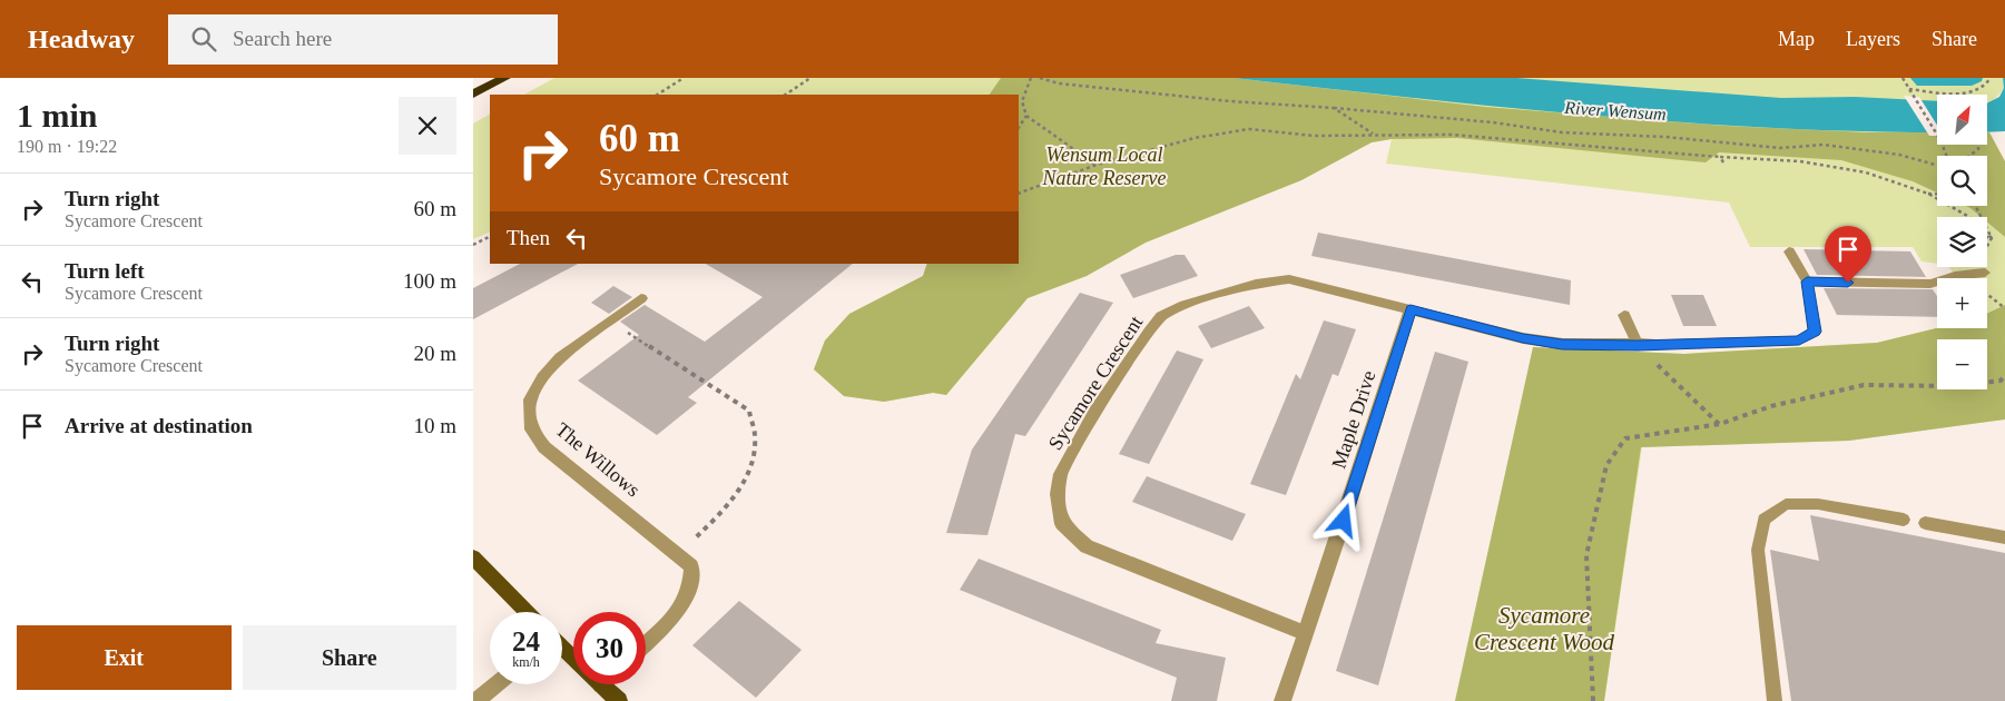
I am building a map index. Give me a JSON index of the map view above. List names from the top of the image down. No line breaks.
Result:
{"streets":{"street":["Sycamore Crescent","Maple Drive","The Willows"]},"crossings":[["Sycamore Crescent","Maple Drive"]],"water":["River Wensum"],"parks":["Wensum Local Nature Reserve","Sycamore Crescent Wood"],"north":"top right","page":{"header":"Headway","search":"Search here","nav":["Map","Layers","Share"],"heading":["1 min","190 m · 19:22"],"map_buttons":["+","−"],"turn":["60 m","Sycamore Crescent"],"list":[{"name":"Turn right","note":"Sycamore Crescent","value":"60 m"},{"name":"Turn left","note":"Sycamore Crescent","value":"100 m"},{"name":"Turn right","note":"Sycamore Crescent","value":"20 m"},{"name":"Arrive at destination","value":"10 m"}],"then":"Then","speed":"24 km/h","limit":"30","buttons":["Exit","Share"]}}
